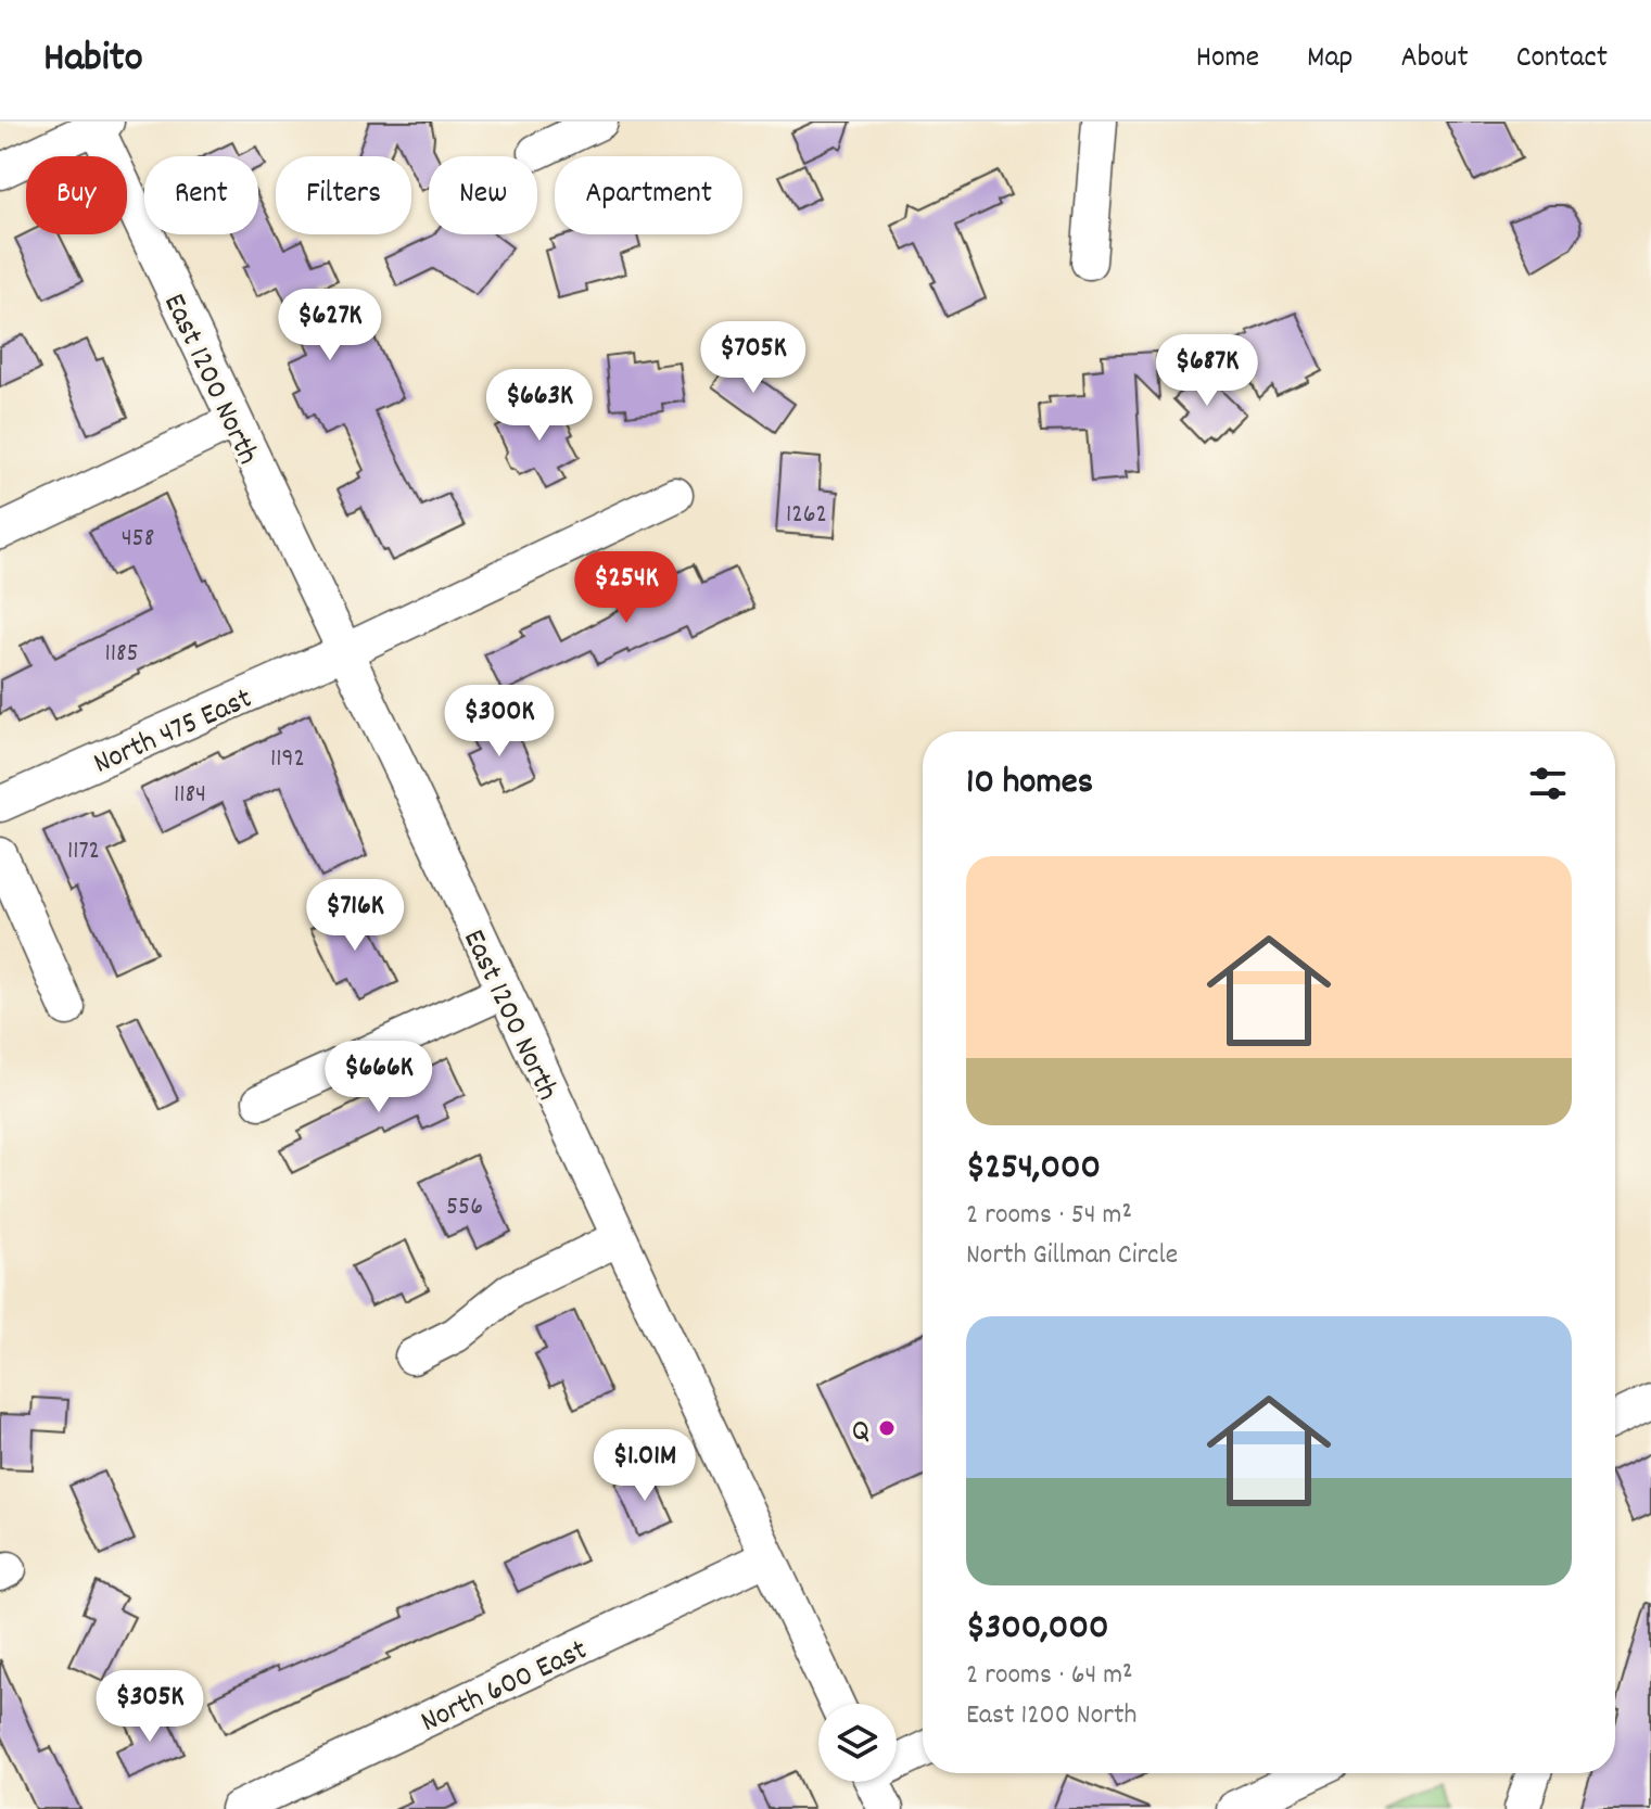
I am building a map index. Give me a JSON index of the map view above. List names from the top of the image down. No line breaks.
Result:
{"streets":{"street":["East 1200 North","North 475 East","North 600 East"]},"crossings":[["East 1200 North","North 475 East"],["East 1200 North","North 600 East"]],"places":["Q"],"house_numbers":["1262","458","1185","1192","1184","1172","556"],"page":{"header":"Habito","nav":["Home","Map","About","Contact"],"chip":["Buy","Rent","Filters","New","Apartment"],"price":["$627K","$705K","$687K","$663K","$254K","$300K","$716K","$666K","$1.01M","$305K"],"heading":"10 homes","list":[{"name":"$254,000","note":"2 rooms · 54 m² · North Gillman Circle"},{"name":"$300,000","note":"2 rooms · 64 m² · East 1200 North"}]}}
